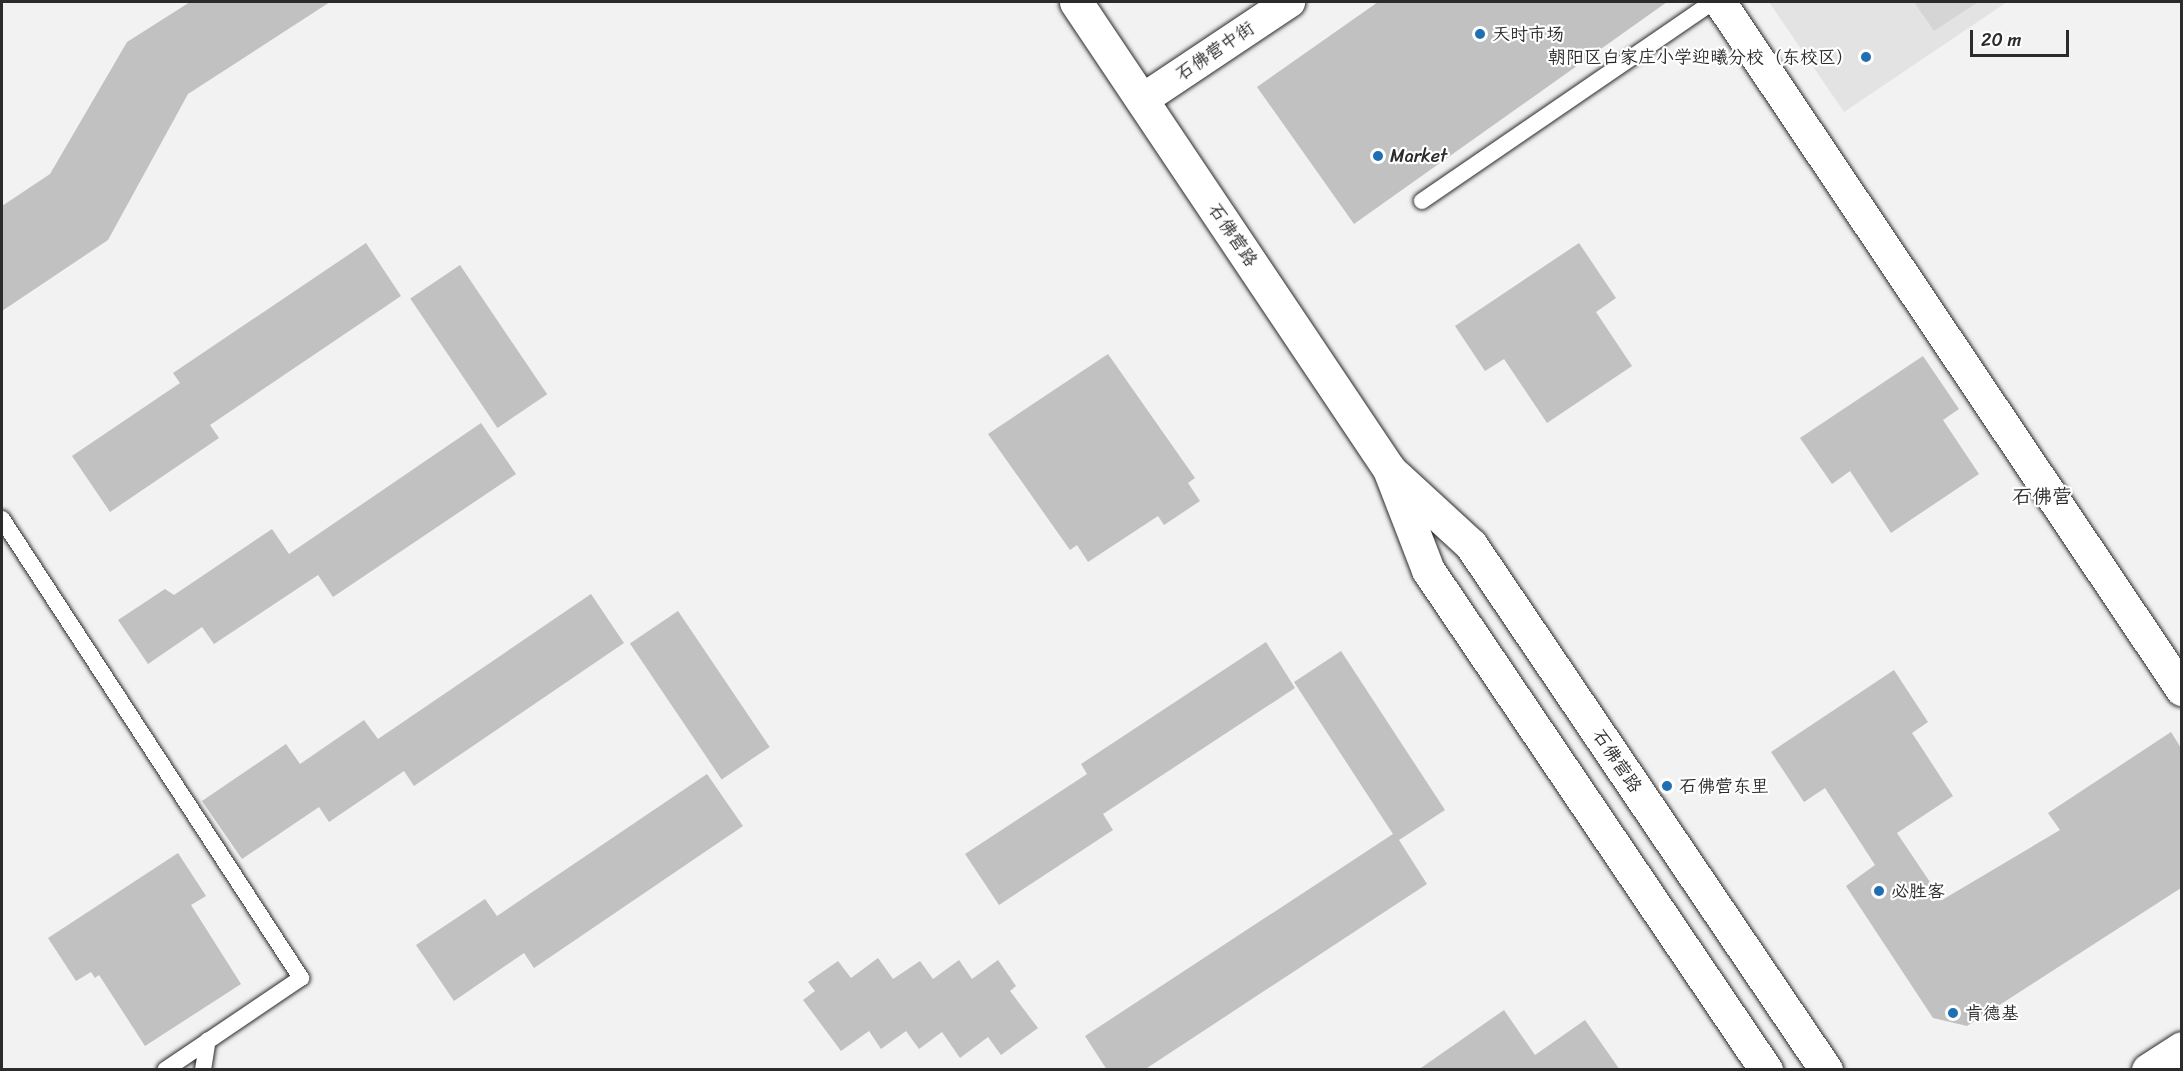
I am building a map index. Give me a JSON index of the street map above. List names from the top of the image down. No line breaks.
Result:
{"streets":{"street":["石佛营中街","石佛营路"]},"crossings":[["石佛营中街","石佛营路"]],"districts":["石佛营"],"places":["天时市场","朝阳区白家庄小学迎曦分校（东校区）","Market","石佛营东里","必胜客","肯德基"],"scale_bar":"20 m"}
